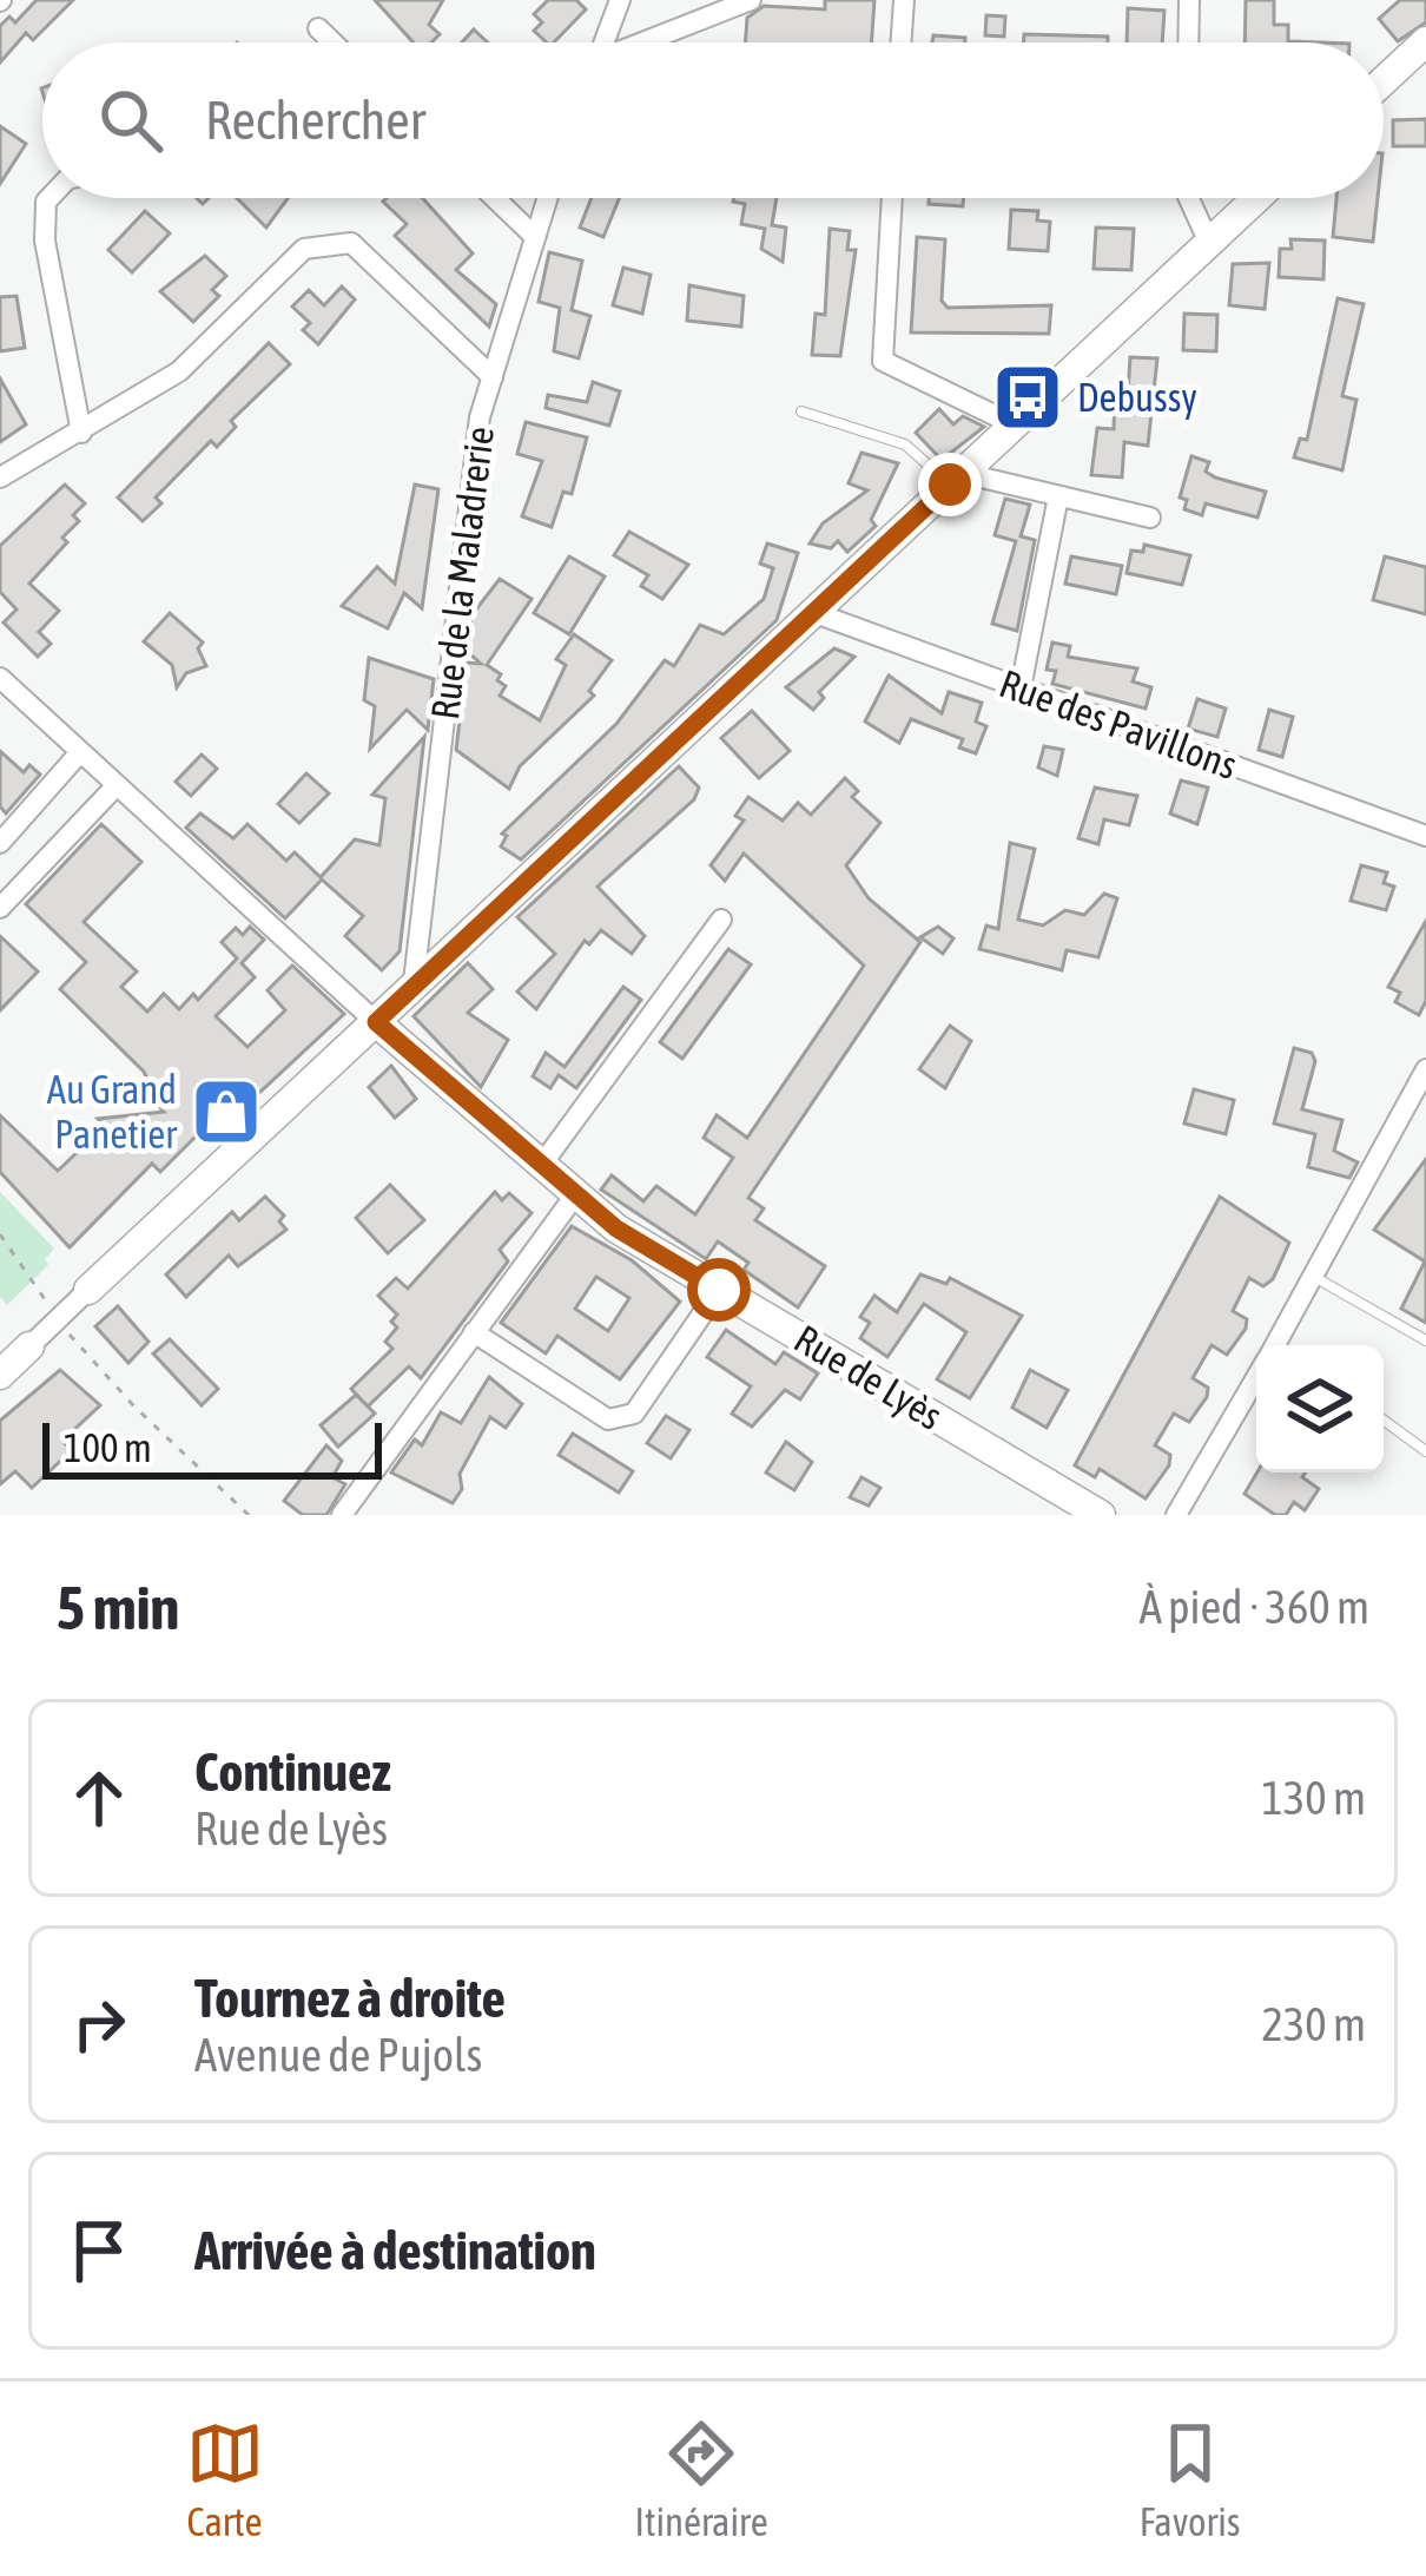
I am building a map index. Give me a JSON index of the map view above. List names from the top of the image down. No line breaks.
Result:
{"streets":{"main road":["Rue de Lyès"],"street":["Rue de la Maladrerie","Rue des Pavillons"]},"places":{"bus stop":["Debussy"],"shop":["Au Grand Panetier"]},"scale_bar":"100 m","page":{"search":"Rechercher","scale":"100 m","heading":["5 min","À pied · 360 m"],"list":[["Continuez","Rue de Lyès","130 m"],["Tournez à droite","Avenue de Pujols","230 m"],"Arrivée à destination"],"nav":["Carte","Itinéraire","Favoris"]}}
